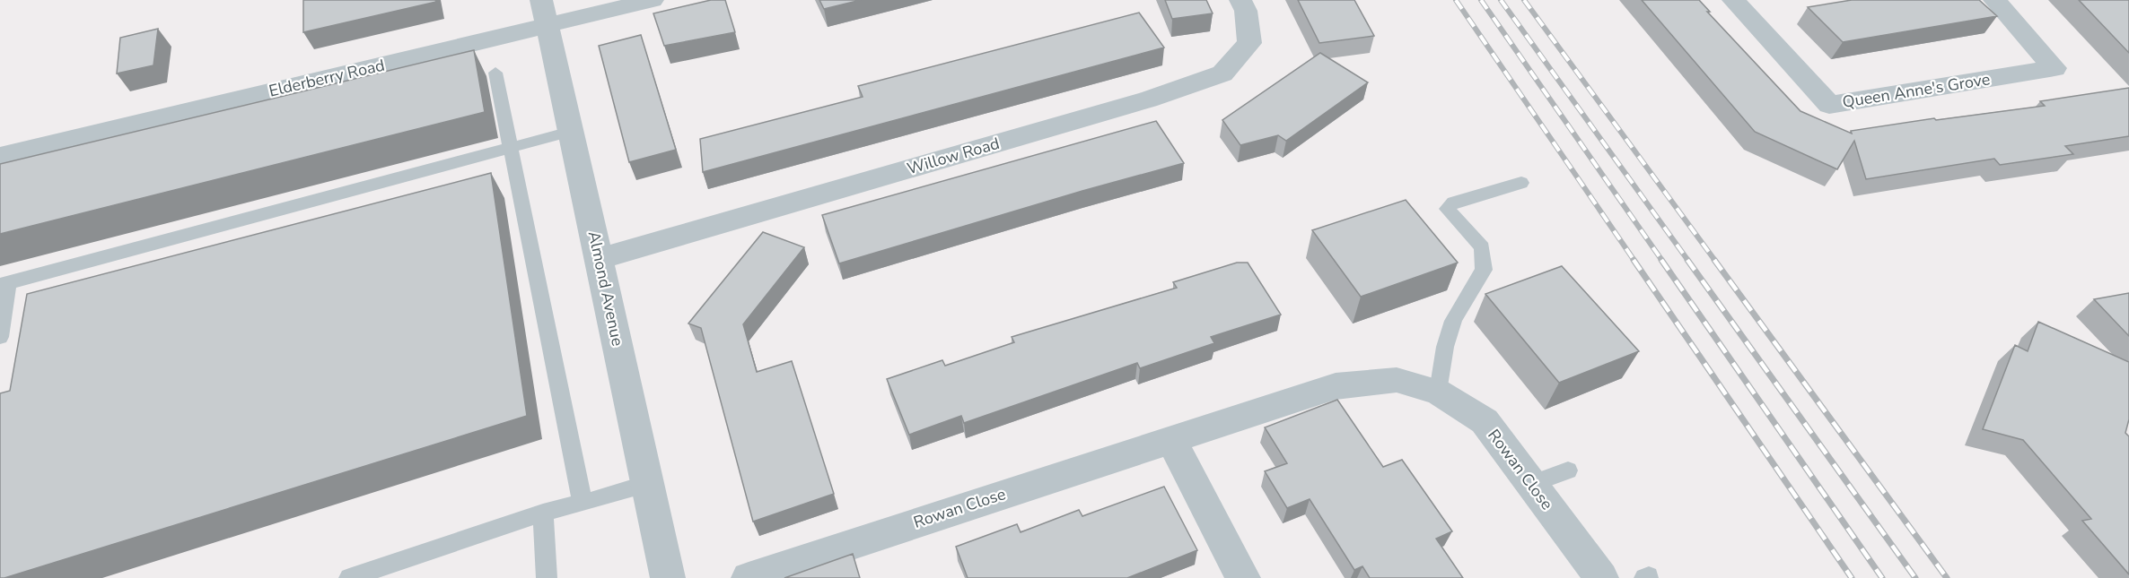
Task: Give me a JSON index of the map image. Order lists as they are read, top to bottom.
{
  "streets": {
    "street": [
      "Elderberry Road",
      "Queen Anne's Grove",
      "Willow Road",
      "Almond Avenue",
      "Rowan Close"
    ]
  },
  "crossings": [
    ["Elderberry Road", "Almond Avenue"],
    ["Willow Road", "Almond Avenue"]
  ]
}
